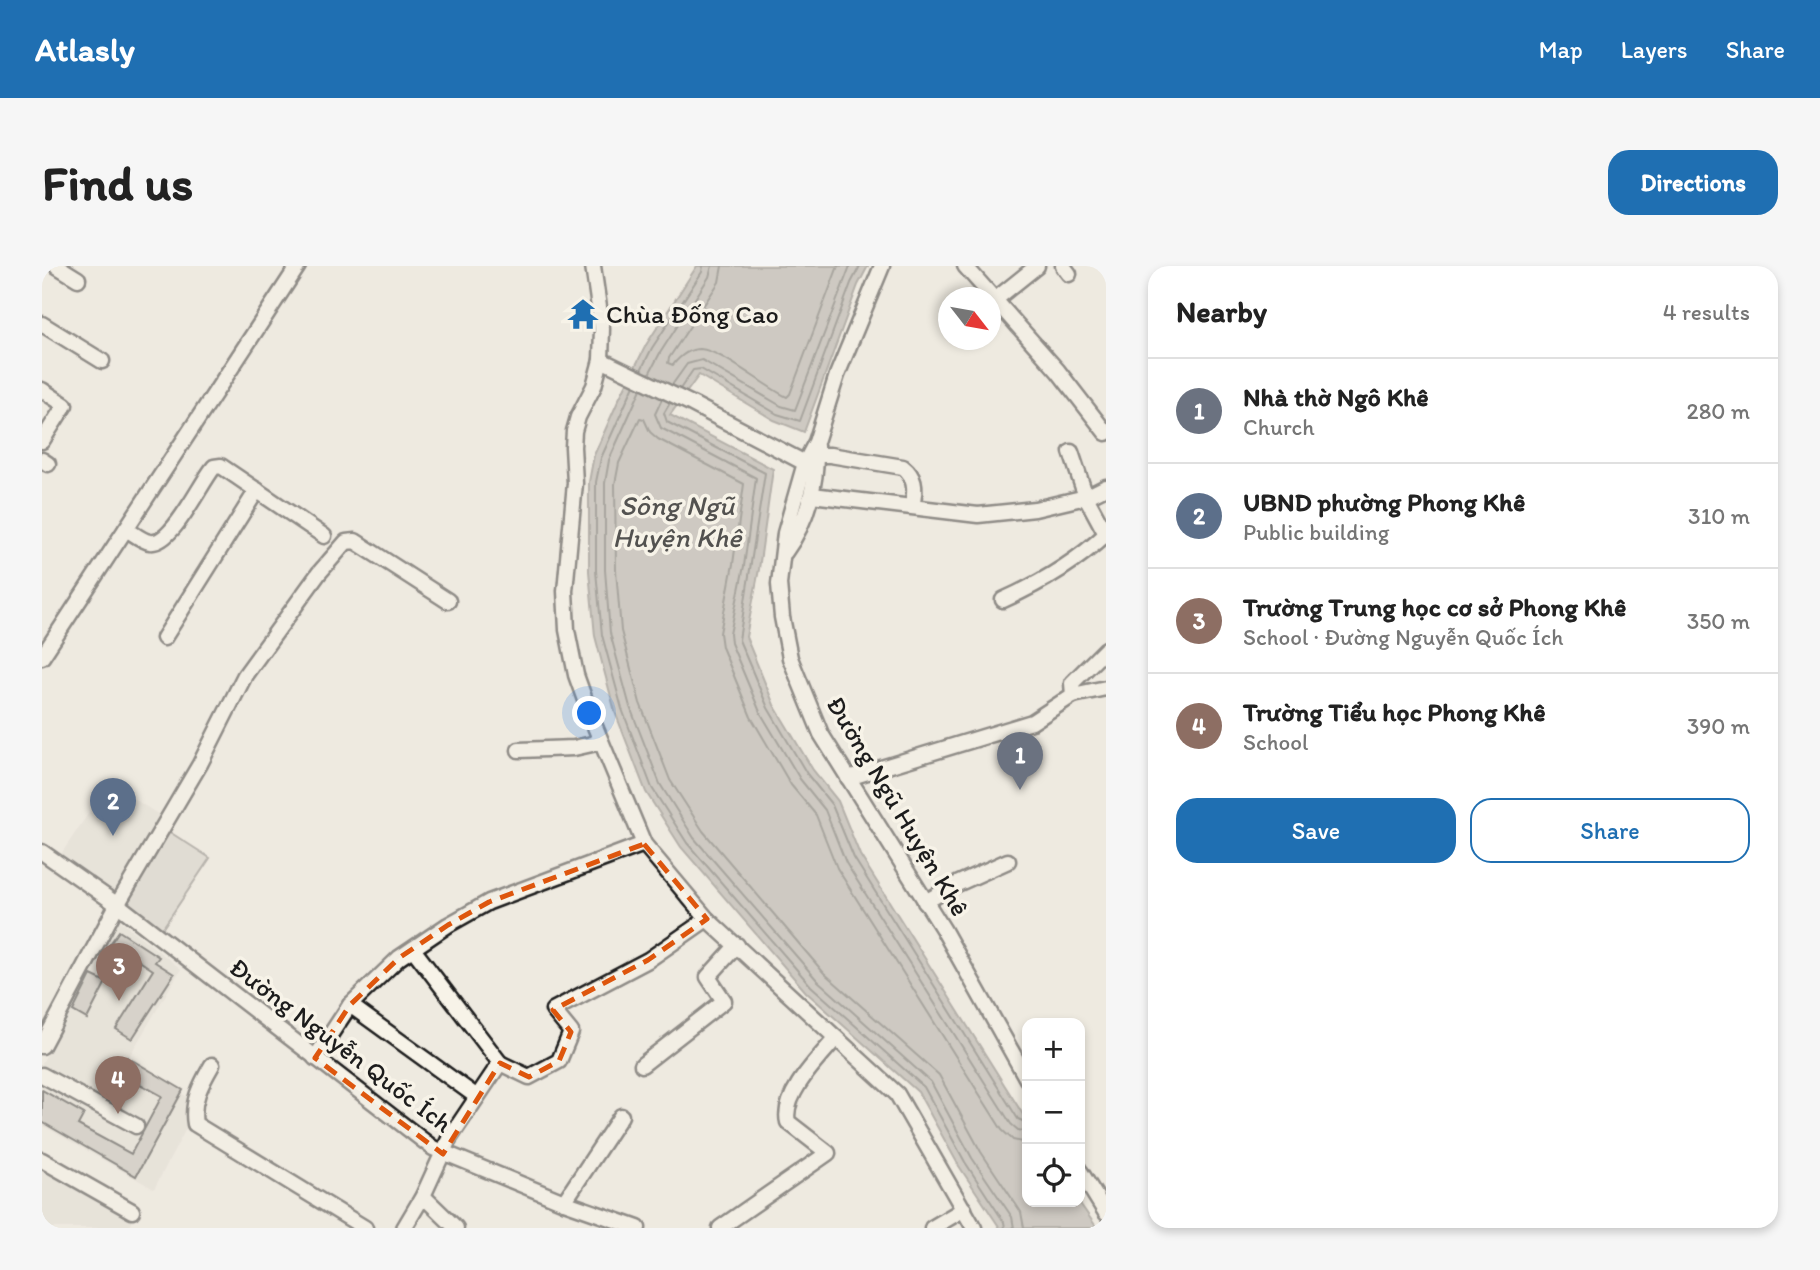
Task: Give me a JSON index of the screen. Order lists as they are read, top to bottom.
{
  "streets": {
    "street": ["Đường Ngũ Huyện Khê", "Đường Nguyễn Quốc Ích"]
  },
  "water": ["Sông Ngũ Huyện Khê"],
  "places": {
    "temple": ["Chùa Đống Cao"]
  },
  "north": "bottom right",
  "page": {
    "header": "Atlasly",
    "nav": ["Map", "Layers", "Share"],
    "buttons": [
      "Directions",
      ["Save", "Share"]
    ],
    "title": "Find us",
    "heading": ["Nearby", "4 results"],
    "list": [
      {
        "mark": "1",
        "name": "Nhà thờ Ngô Khê",
        "note": "Church",
        "value": "280 m"
      },
      {
        "mark": "2",
        "name": "UBND phường Phong Khê",
        "note": "Public building",
        "value": "310 m"
      },
      {
        "mark": "3",
        "name": "Trường Trung học cơ sở Phong Khê",
        "note": "School · Đường Nguyễn Quốc Ích",
        "value": "350 m"
      },
      {
        "mark": "4",
        "name": "Trường Tiểu học Phong Khê",
        "note": "School",
        "value": "390 m"
      }
    ],
    "pins": [
      "1",
      "2",
      "3",
      "4"
    ],
    "map_buttons": ["+", "−"]
  }
}
